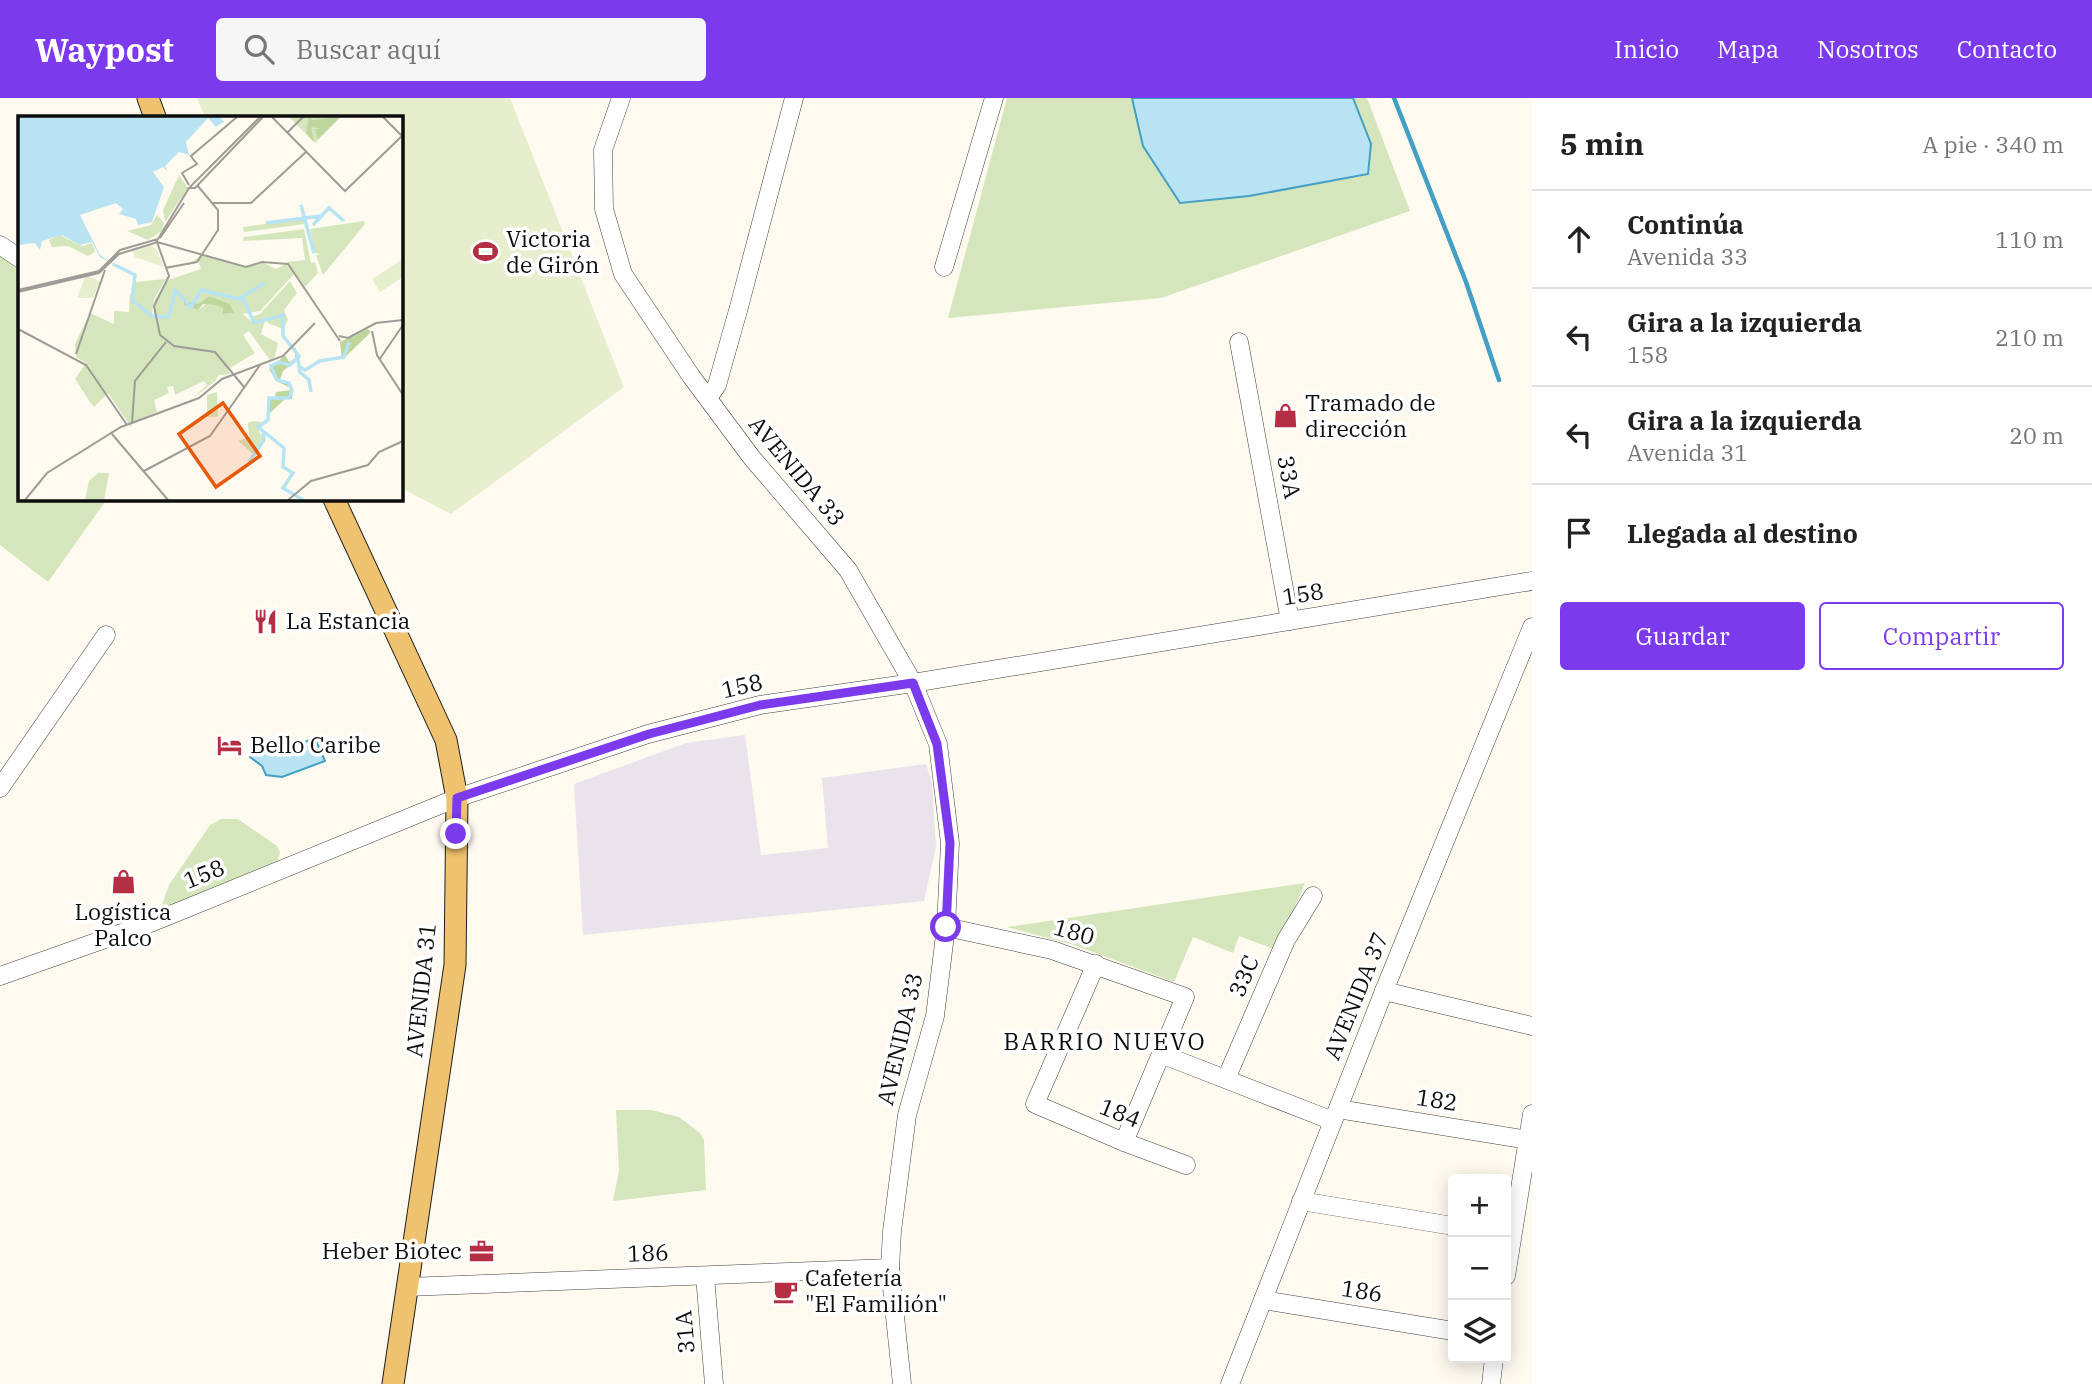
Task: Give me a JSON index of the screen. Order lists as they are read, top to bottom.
{
  "streets": {
    "main road": ["AVENIDA 31"],
    "street": [
      "AVENIDA 33",
      "33A",
      "158",
      "180",
      "33C",
      "AVENIDA 37",
      "182",
      "184",
      "186",
      "31A"
    ]
  },
  "crossings": [
    ["AVENIDA 33", "158"],
    ["AVENIDA 33", "180"],
    ["AVENIDA 33", "186"],
    ["33A", "158"],
    ["158", "AVENIDA 31"],
    ["180", "182"],
    ["180", "184"],
    ["33C", "182"],
    ["AVENIDA 31", "186"],
    ["AVENIDA 37", "182"],
    ["AVENIDA 37", "186"],
    ["186", "31A"]
  ],
  "districts": ["BARRIO NUEVO"],
  "places": {
    "sports": ["Victoria de Girón"],
    "shop": ["Tramado de dirección", "Logística Palco"],
    "restaurant": ["La Estancia"],
    "hotel": ["Bello Caribe"],
    "office": ["Heber Biotec"],
    "cafe": ["Cafetería \"El Familión\""]
  },
  "page": {
    "header": "Waypost",
    "search": "Buscar aquí",
    "nav": [
      "Inicio",
      "Mapa",
      "Nosotros",
      "Contacto"
    ],
    "heading": ["5 min", "A pie · 340 m"],
    "list": [
      ["Continúa", "Avenida 33", "110 m"],
      ["Gira a la izquierda", "158", "210 m"],
      ["Gira a la izquierda", "Avenida 31", "20 m"],
      "Llegada al destino"
    ],
    "buttons": ["Guardar", "Compartir"],
    "map_buttons": ["+", "−"]
  }
}
